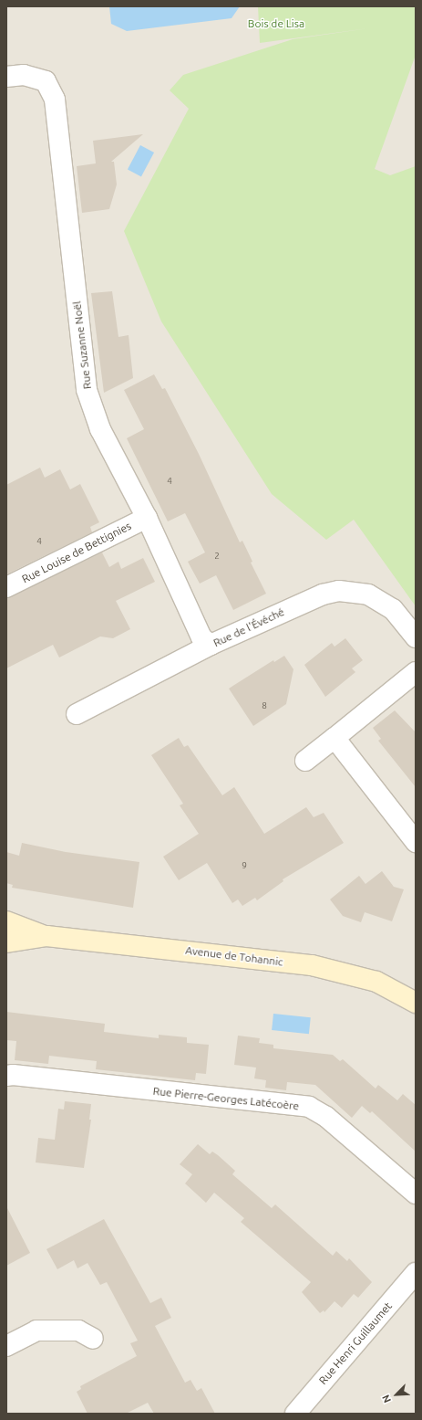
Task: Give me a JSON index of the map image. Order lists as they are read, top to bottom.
{
  "streets": {
    "street": [
      "Rue Suzanne Noël",
      "Rue Louise de Bettignies",
      "Rue de l'Évéché",
      "Avenue de Tohannic",
      "Rue Pierre-Georges Latécoère",
      "Rue Henri Guillaumet"
    ]
  },
  "crossings": [
    ["Rue Suzanne Noël", "Rue Louise de Bettignies"],
    ["Rue Suzanne Noël", "Rue de l'Évéché"]
  ],
  "parks": ["Bois de Lisa"],
  "house_numbers": [
    "4",
    "4",
    "2",
    "8",
    "9"
  ],
  "north": "bottom left"
}
